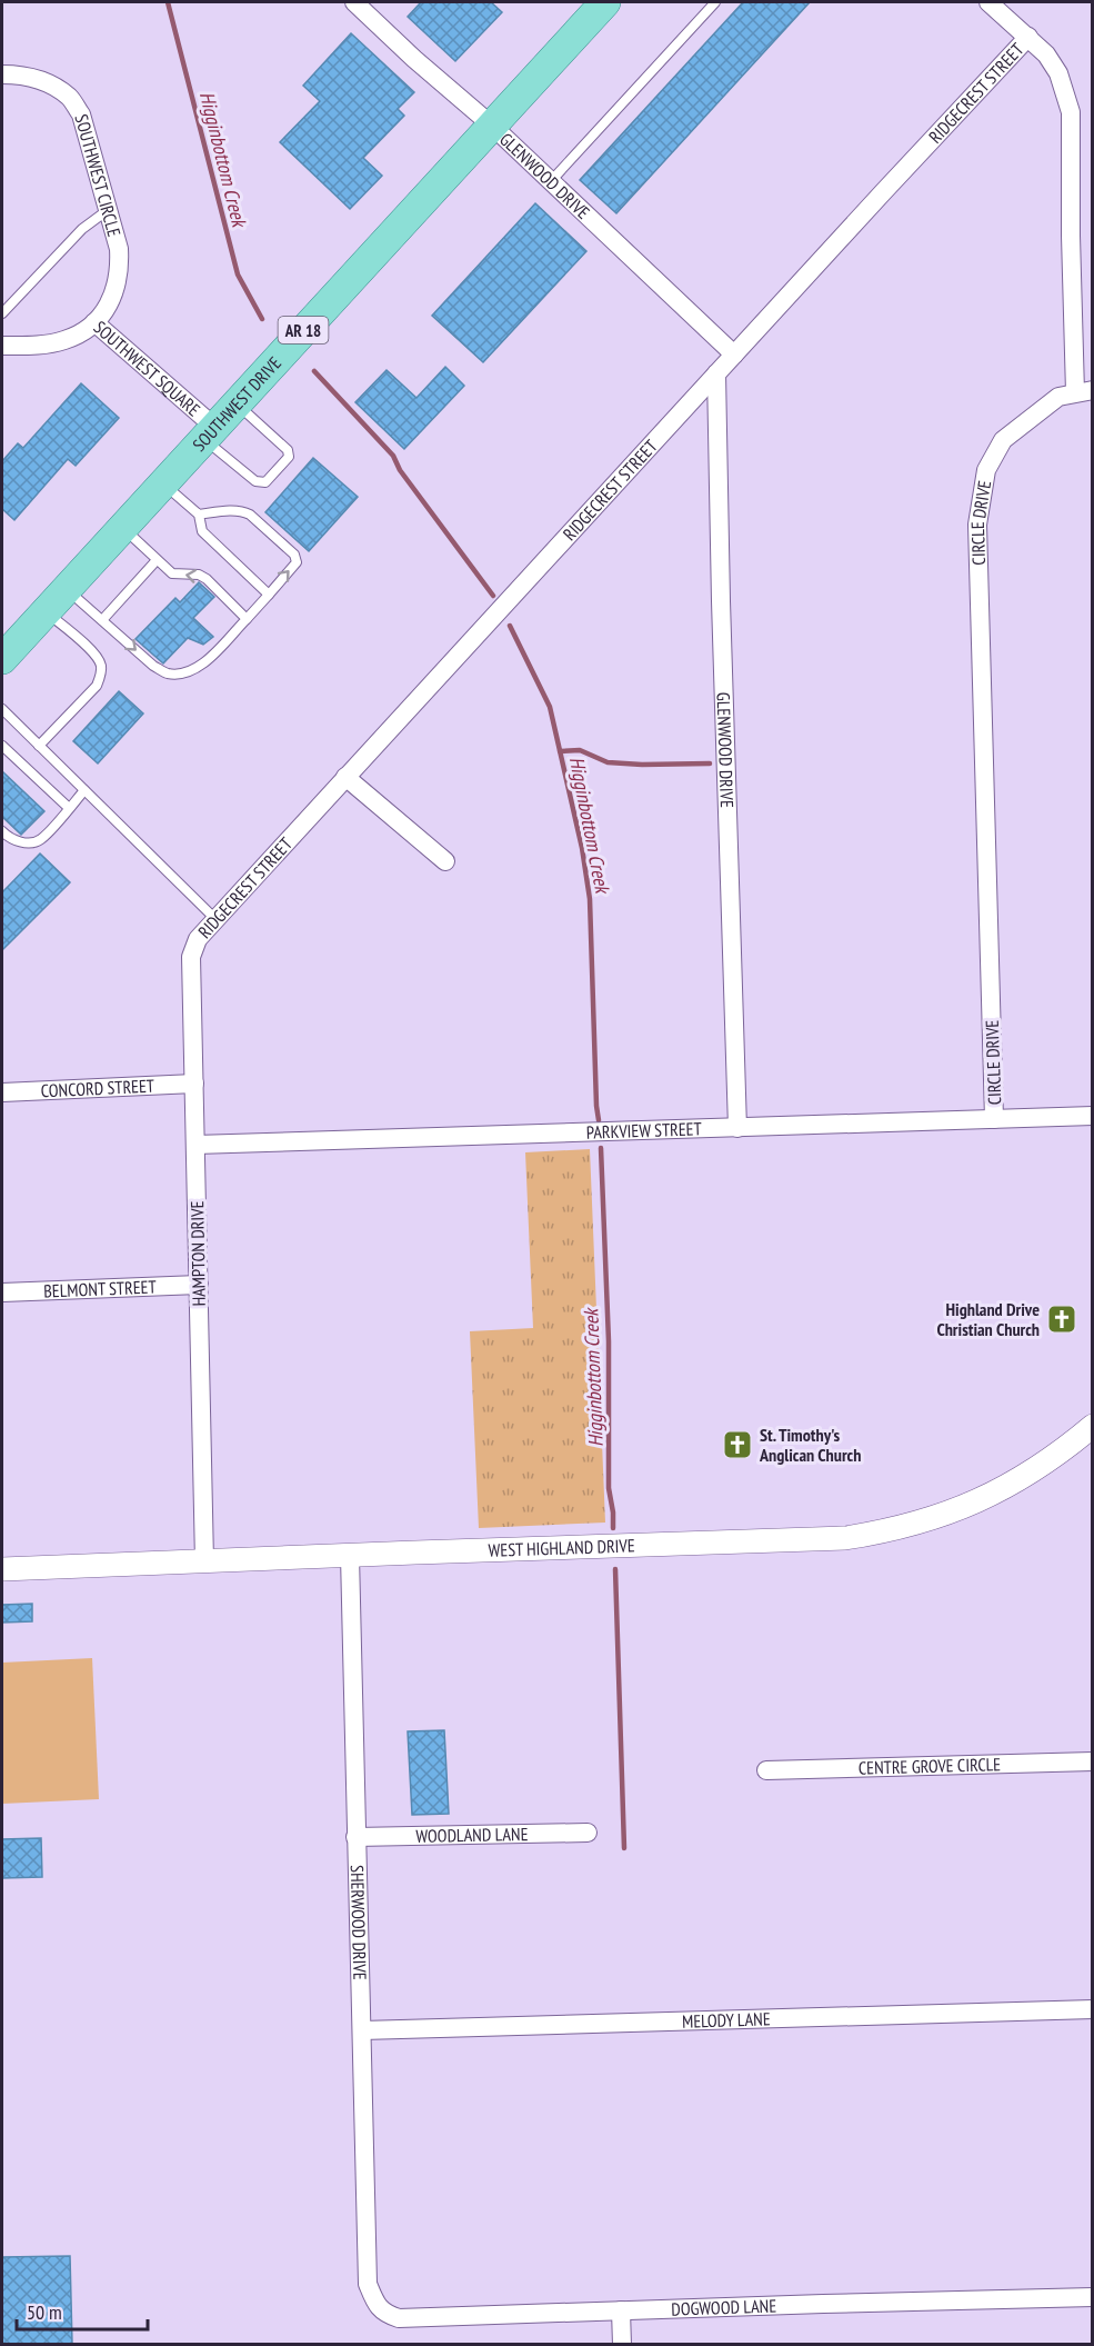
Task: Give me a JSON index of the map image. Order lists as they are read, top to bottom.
{
  "streets": {
    "main road": ["AR 18", "SOUTHWEST DRIVE"],
    "street": [
      "RIDGECREST STREET",
      "SOUTHWEST CIRCLE",
      "GLENWOOD DRIVE",
      "SOUTHWEST SQUARE",
      "CIRCLE DRIVE",
      "CONCORD STREET",
      "PARKVIEW STREET",
      "HAMPTON DRIVE",
      "BELMONT STREET",
      "WEST HIGHLAND DRIVE",
      "CENTRE GROVE CIRCLE",
      "WOODLAND LANE",
      "SHERWOOD DRIVE",
      "MELODY LANE",
      "DOGWOOD LANE"
    ]
  },
  "crossings": [
    ["RIDGECREST STREET", "GLENWOOD DRIVE"],
    ["RIDGECREST STREET", "CIRCLE DRIVE"],
    ["RIDGECREST STREET", "HAMPTON DRIVE"],
    ["SOUTHWEST CIRCLE", "SOUTHWEST SQUARE"],
    ["GLENWOOD DRIVE", "SOUTHWEST DRIVE"],
    ["GLENWOOD DRIVE", "PARKVIEW STREET"],
    ["SOUTHWEST SQUARE", "SOUTHWEST DRIVE"],
    ["CIRCLE DRIVE", "PARKVIEW STREET"],
    ["CONCORD STREET", "HAMPTON DRIVE"],
    ["PARKVIEW STREET", "HAMPTON DRIVE"],
    ["HAMPTON DRIVE", "BELMONT STREET"],
    ["HAMPTON DRIVE", "WEST HIGHLAND DRIVE"],
    ["WEST HIGHLAND DRIVE", "SHERWOOD DRIVE"],
    ["WOODLAND LANE", "SHERWOOD DRIVE"],
    ["SHERWOOD DRIVE", "MELODY LANE"],
    ["SHERWOOD DRIVE", "DOGWOOD LANE"]
  ],
  "water": ["Higginbottom Creek"],
  "places": {
    "church": ["Highland Drive Christian Church", "St. Timothy's Anglican Church"]
  },
  "scale_bar": "50 m"
}
